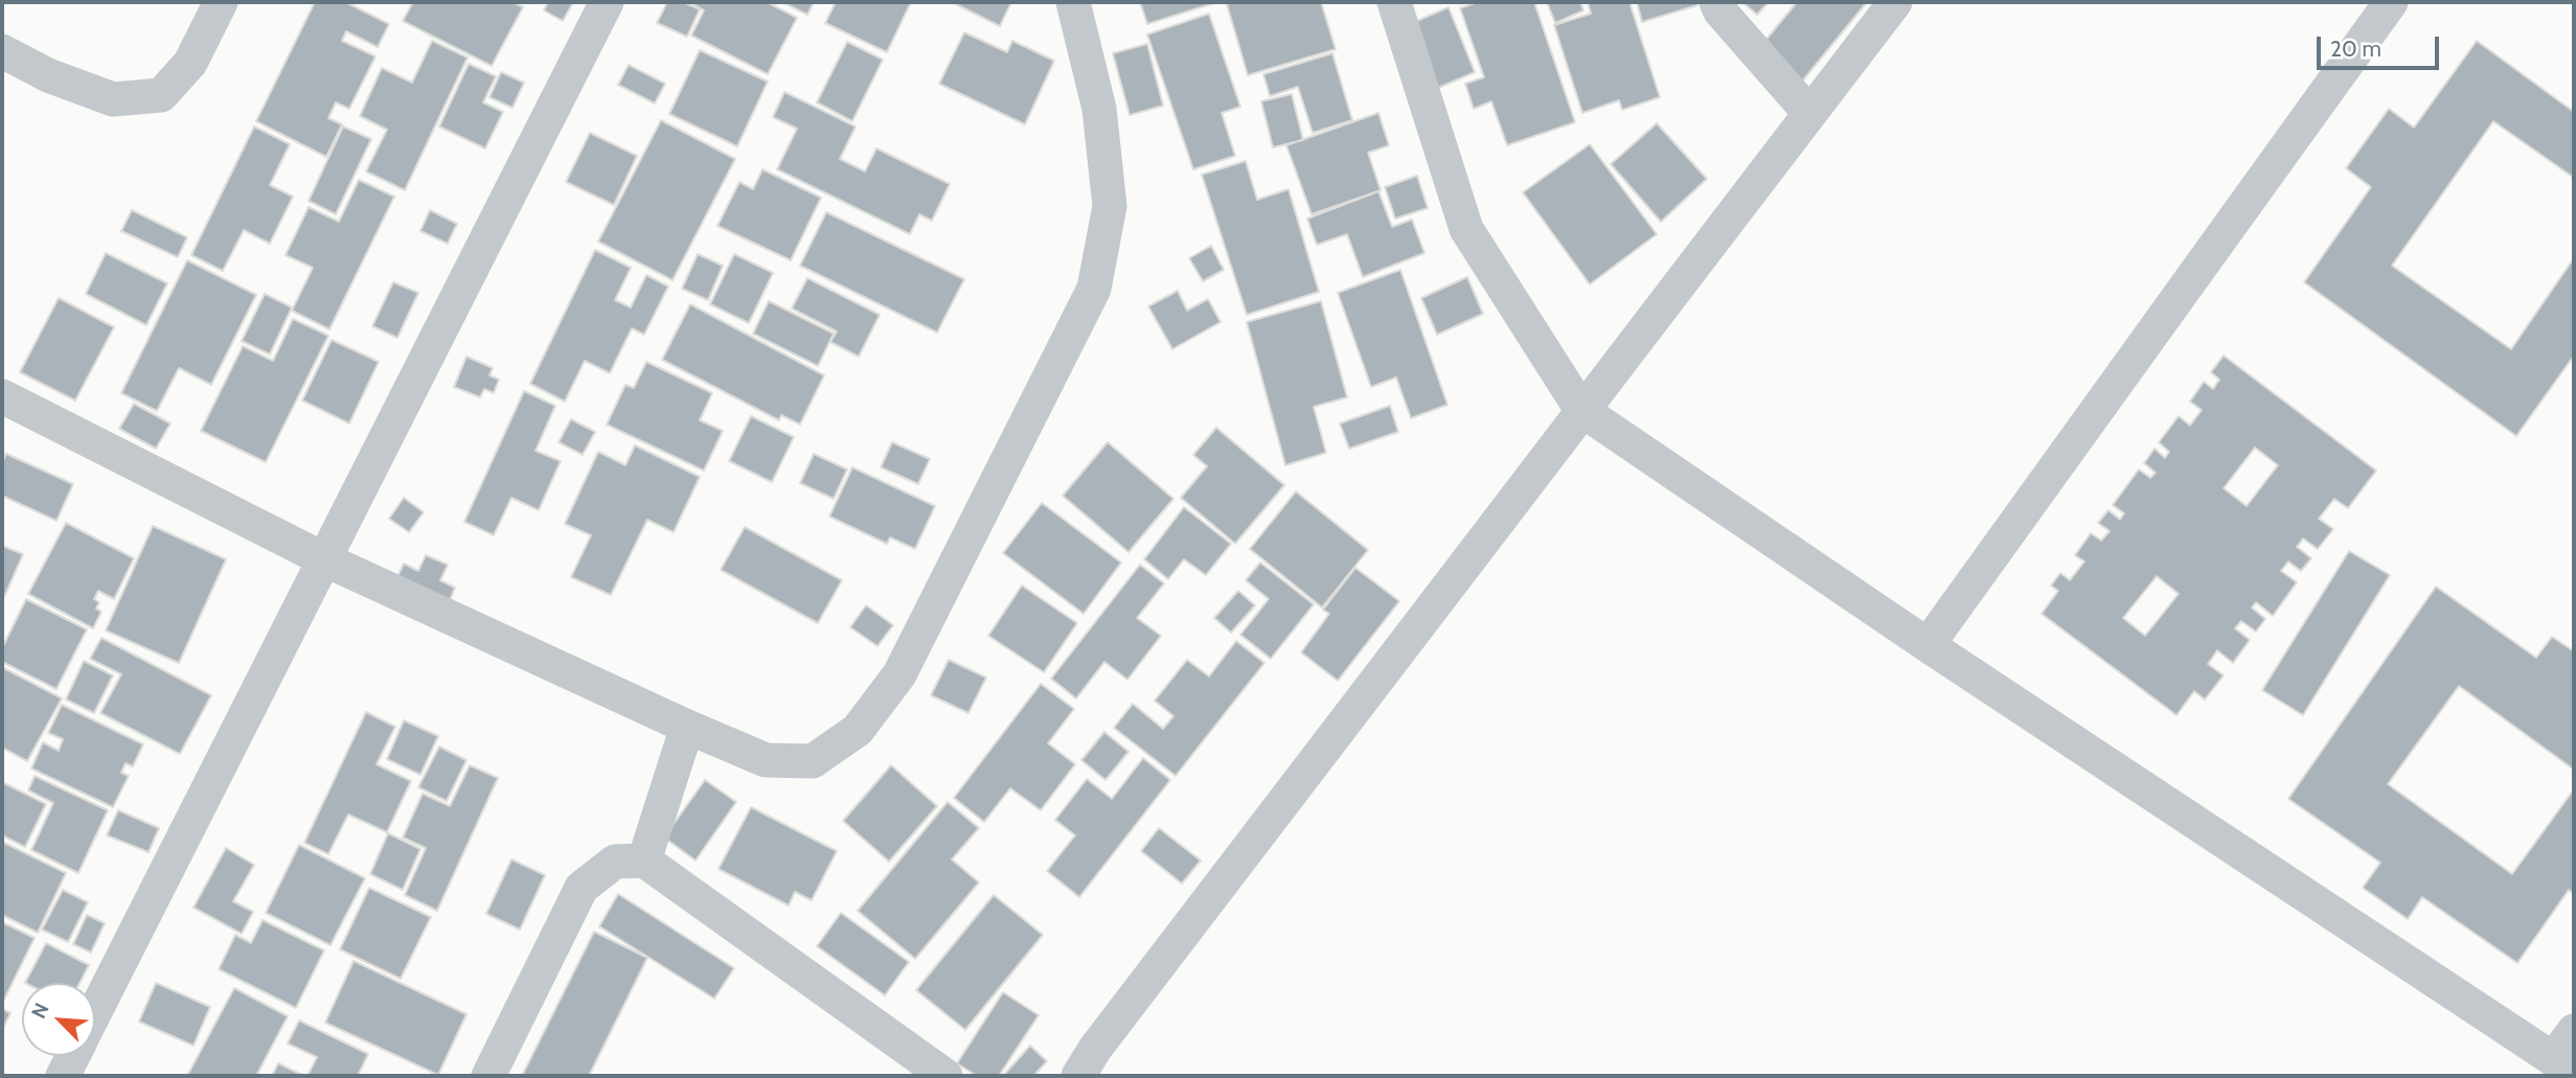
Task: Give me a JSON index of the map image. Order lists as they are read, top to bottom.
{
  "scale_bar": "20 m",
  "north": "top left"
}
